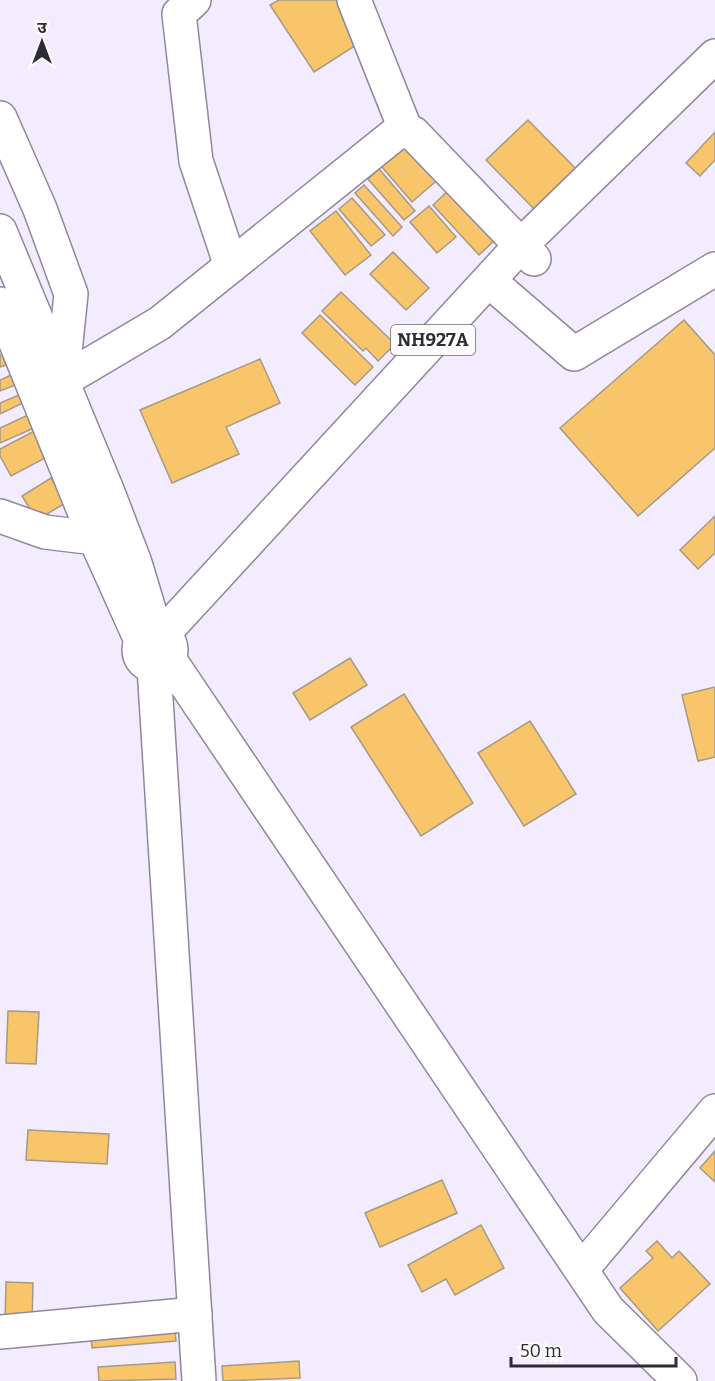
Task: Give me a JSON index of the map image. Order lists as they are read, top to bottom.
{
  "streets": {
    "main road": ["NH927A"]
  },
  "scale_bar": "50 m",
  "north": "top"
}
